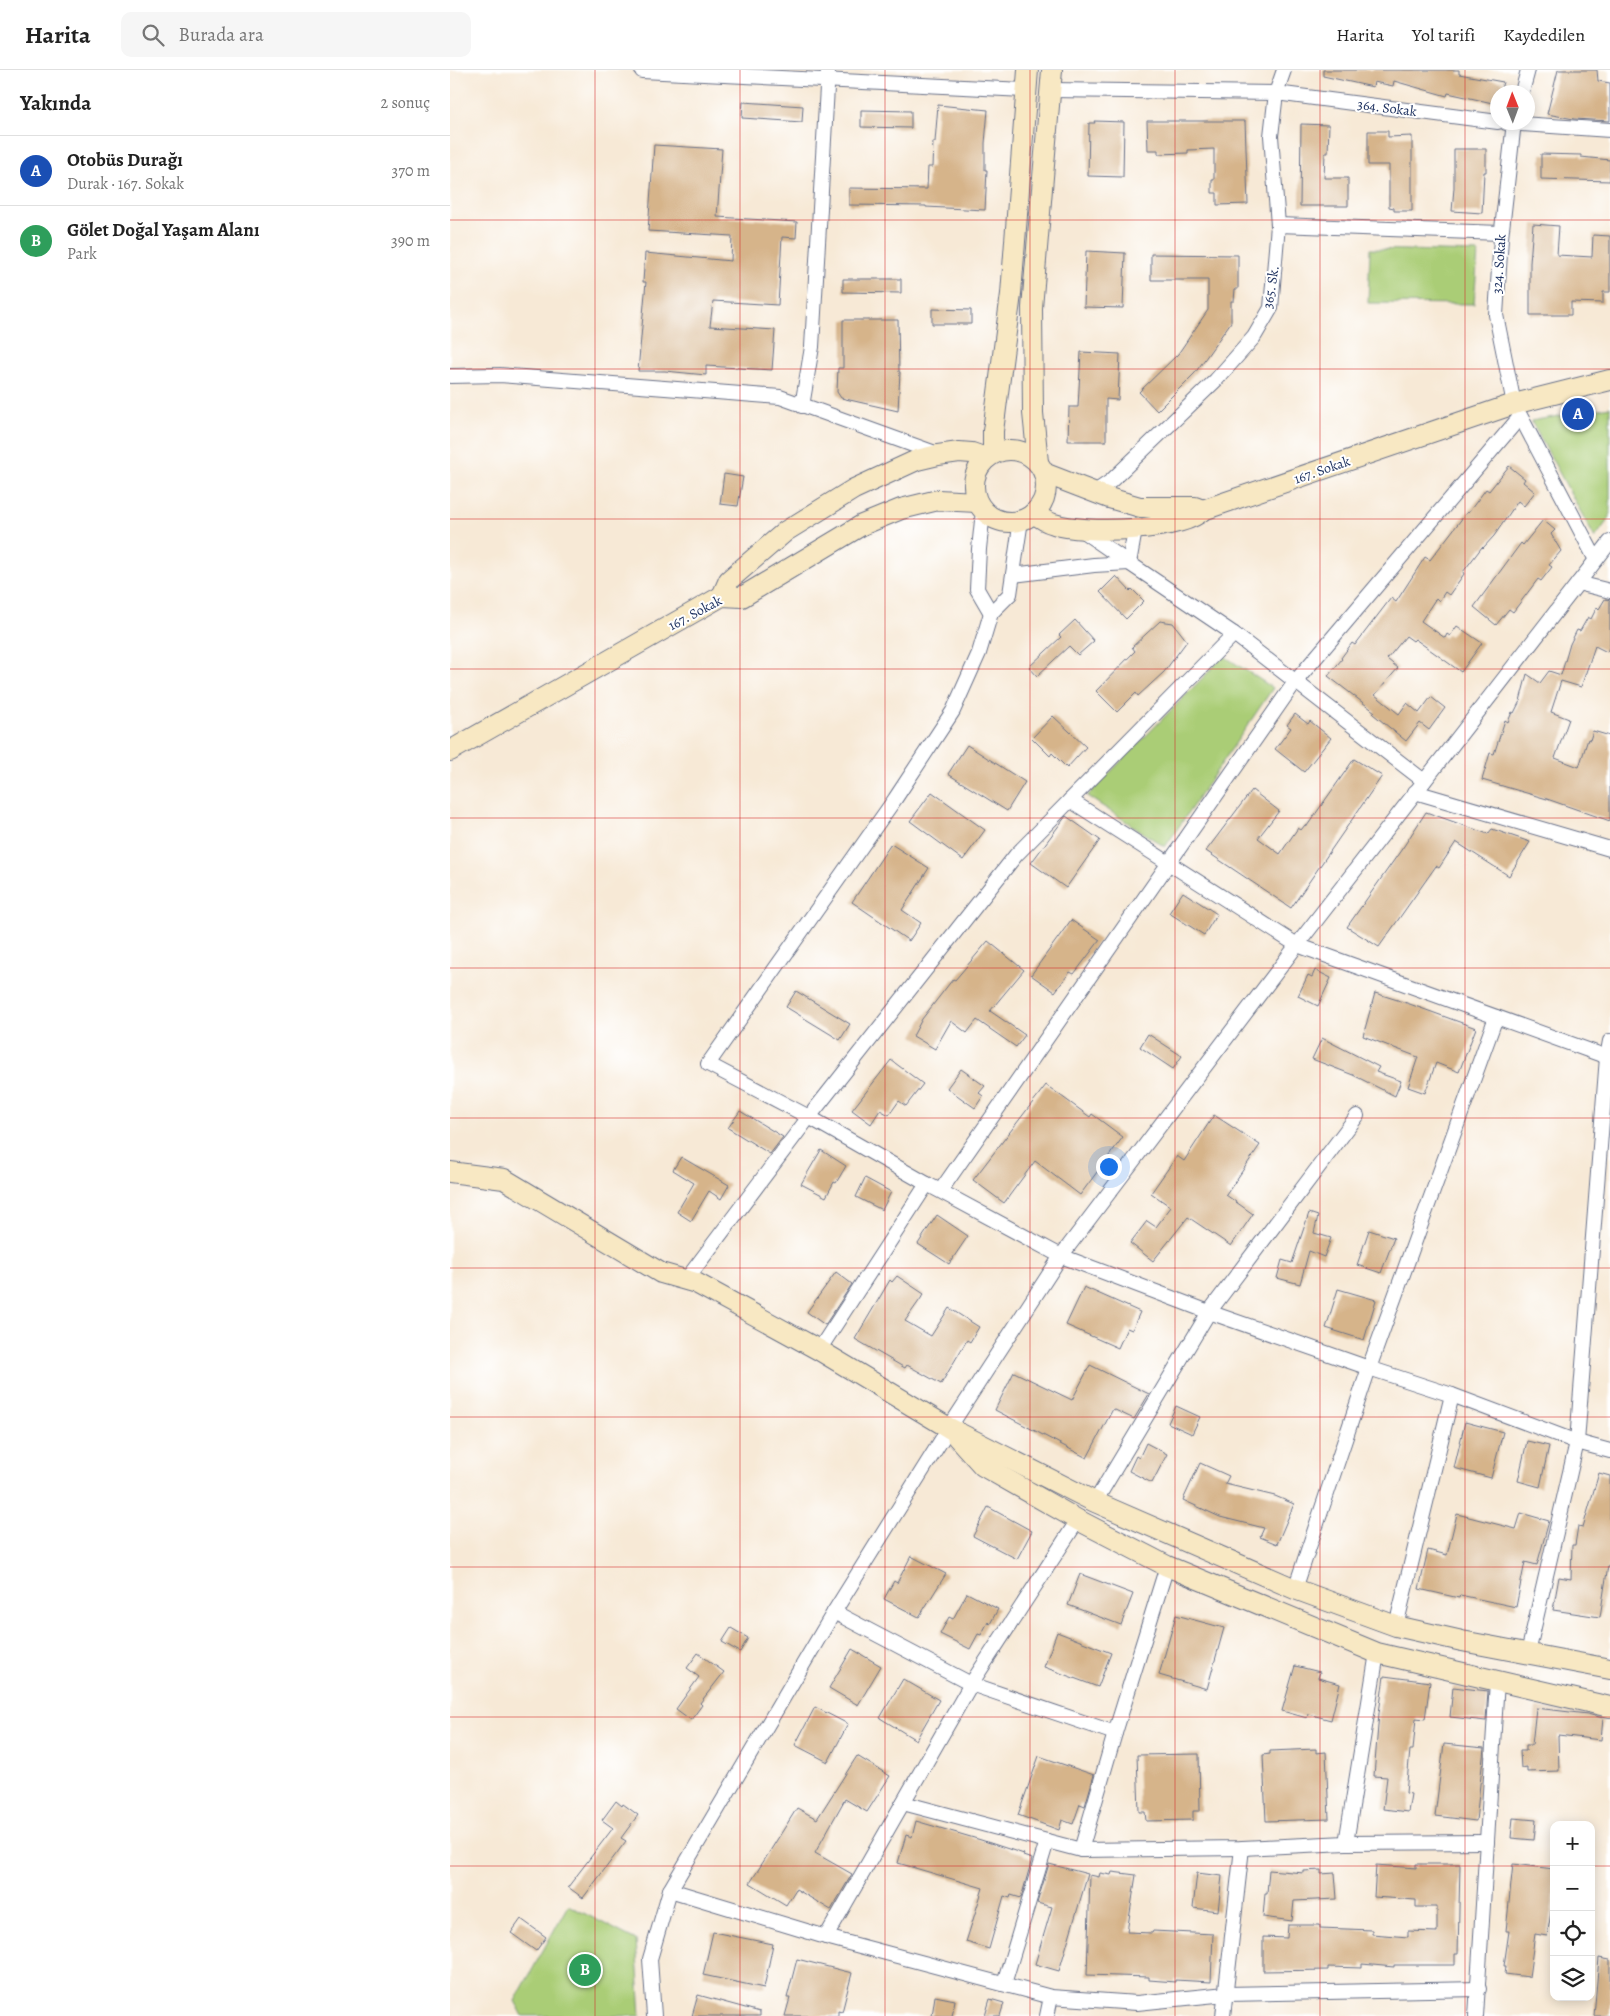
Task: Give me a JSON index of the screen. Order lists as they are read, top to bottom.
{
  "streets": {
    "street": [
      "364. Sokak",
      "324. Sokak",
      "365. Sk.",
      "167. Sokak"
    ]
  },
  "crossings": [
    ["364. Sokak", "365. Sk."],
    ["324. Sokak", "167. Sokak"]
  ],
  "north": "top",
  "page": {
    "header": "Harita",
    "search": "Burada ara",
    "nav": ["Harita", "Yol tarifi", "Kaydedilen"],
    "heading": ["Yakında", "2 sonuç"],
    "list": [
      {
        "mark": "A",
        "name": "Otobüs Durağı",
        "note": "Durak · 167. Sokak",
        "value": "370 m"
      },
      {
        "mark": "B",
        "name": "Gölet Doğal Yaşam Alanı",
        "note": "Park",
        "value": "390 m"
      }
    ],
    "pins": ["A", "B"],
    "map_buttons": ["+", "−"]
  }
}
